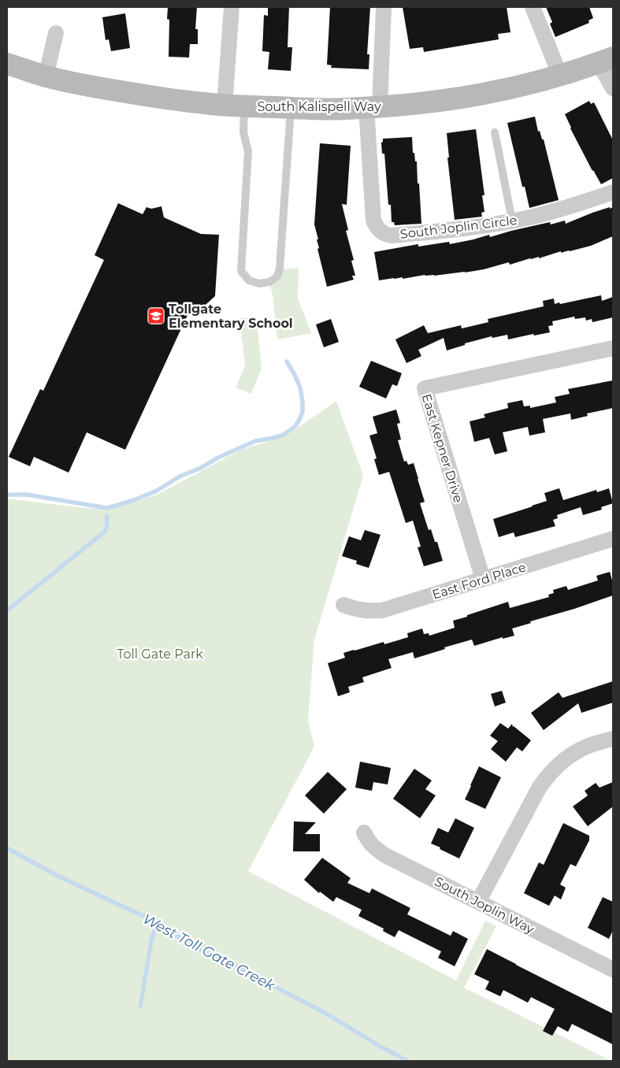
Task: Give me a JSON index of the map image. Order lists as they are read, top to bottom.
{
  "streets": {
    "street": [
      "South Kalispell Way",
      "South Joplin Circle",
      "East Kepner Drive",
      "East Ford Place",
      "South Joplin Way"
    ]
  },
  "crossings": [
    ["South Kalispell Way", "South Joplin Circle"],
    ["East Kepner Drive", "East Ford Place"]
  ],
  "water": ["West Toll Gate Creek"],
  "parks": ["Toll Gate Park"],
  "places": {
    "school or university": ["Tollgate Elementary School"]
  }
}
